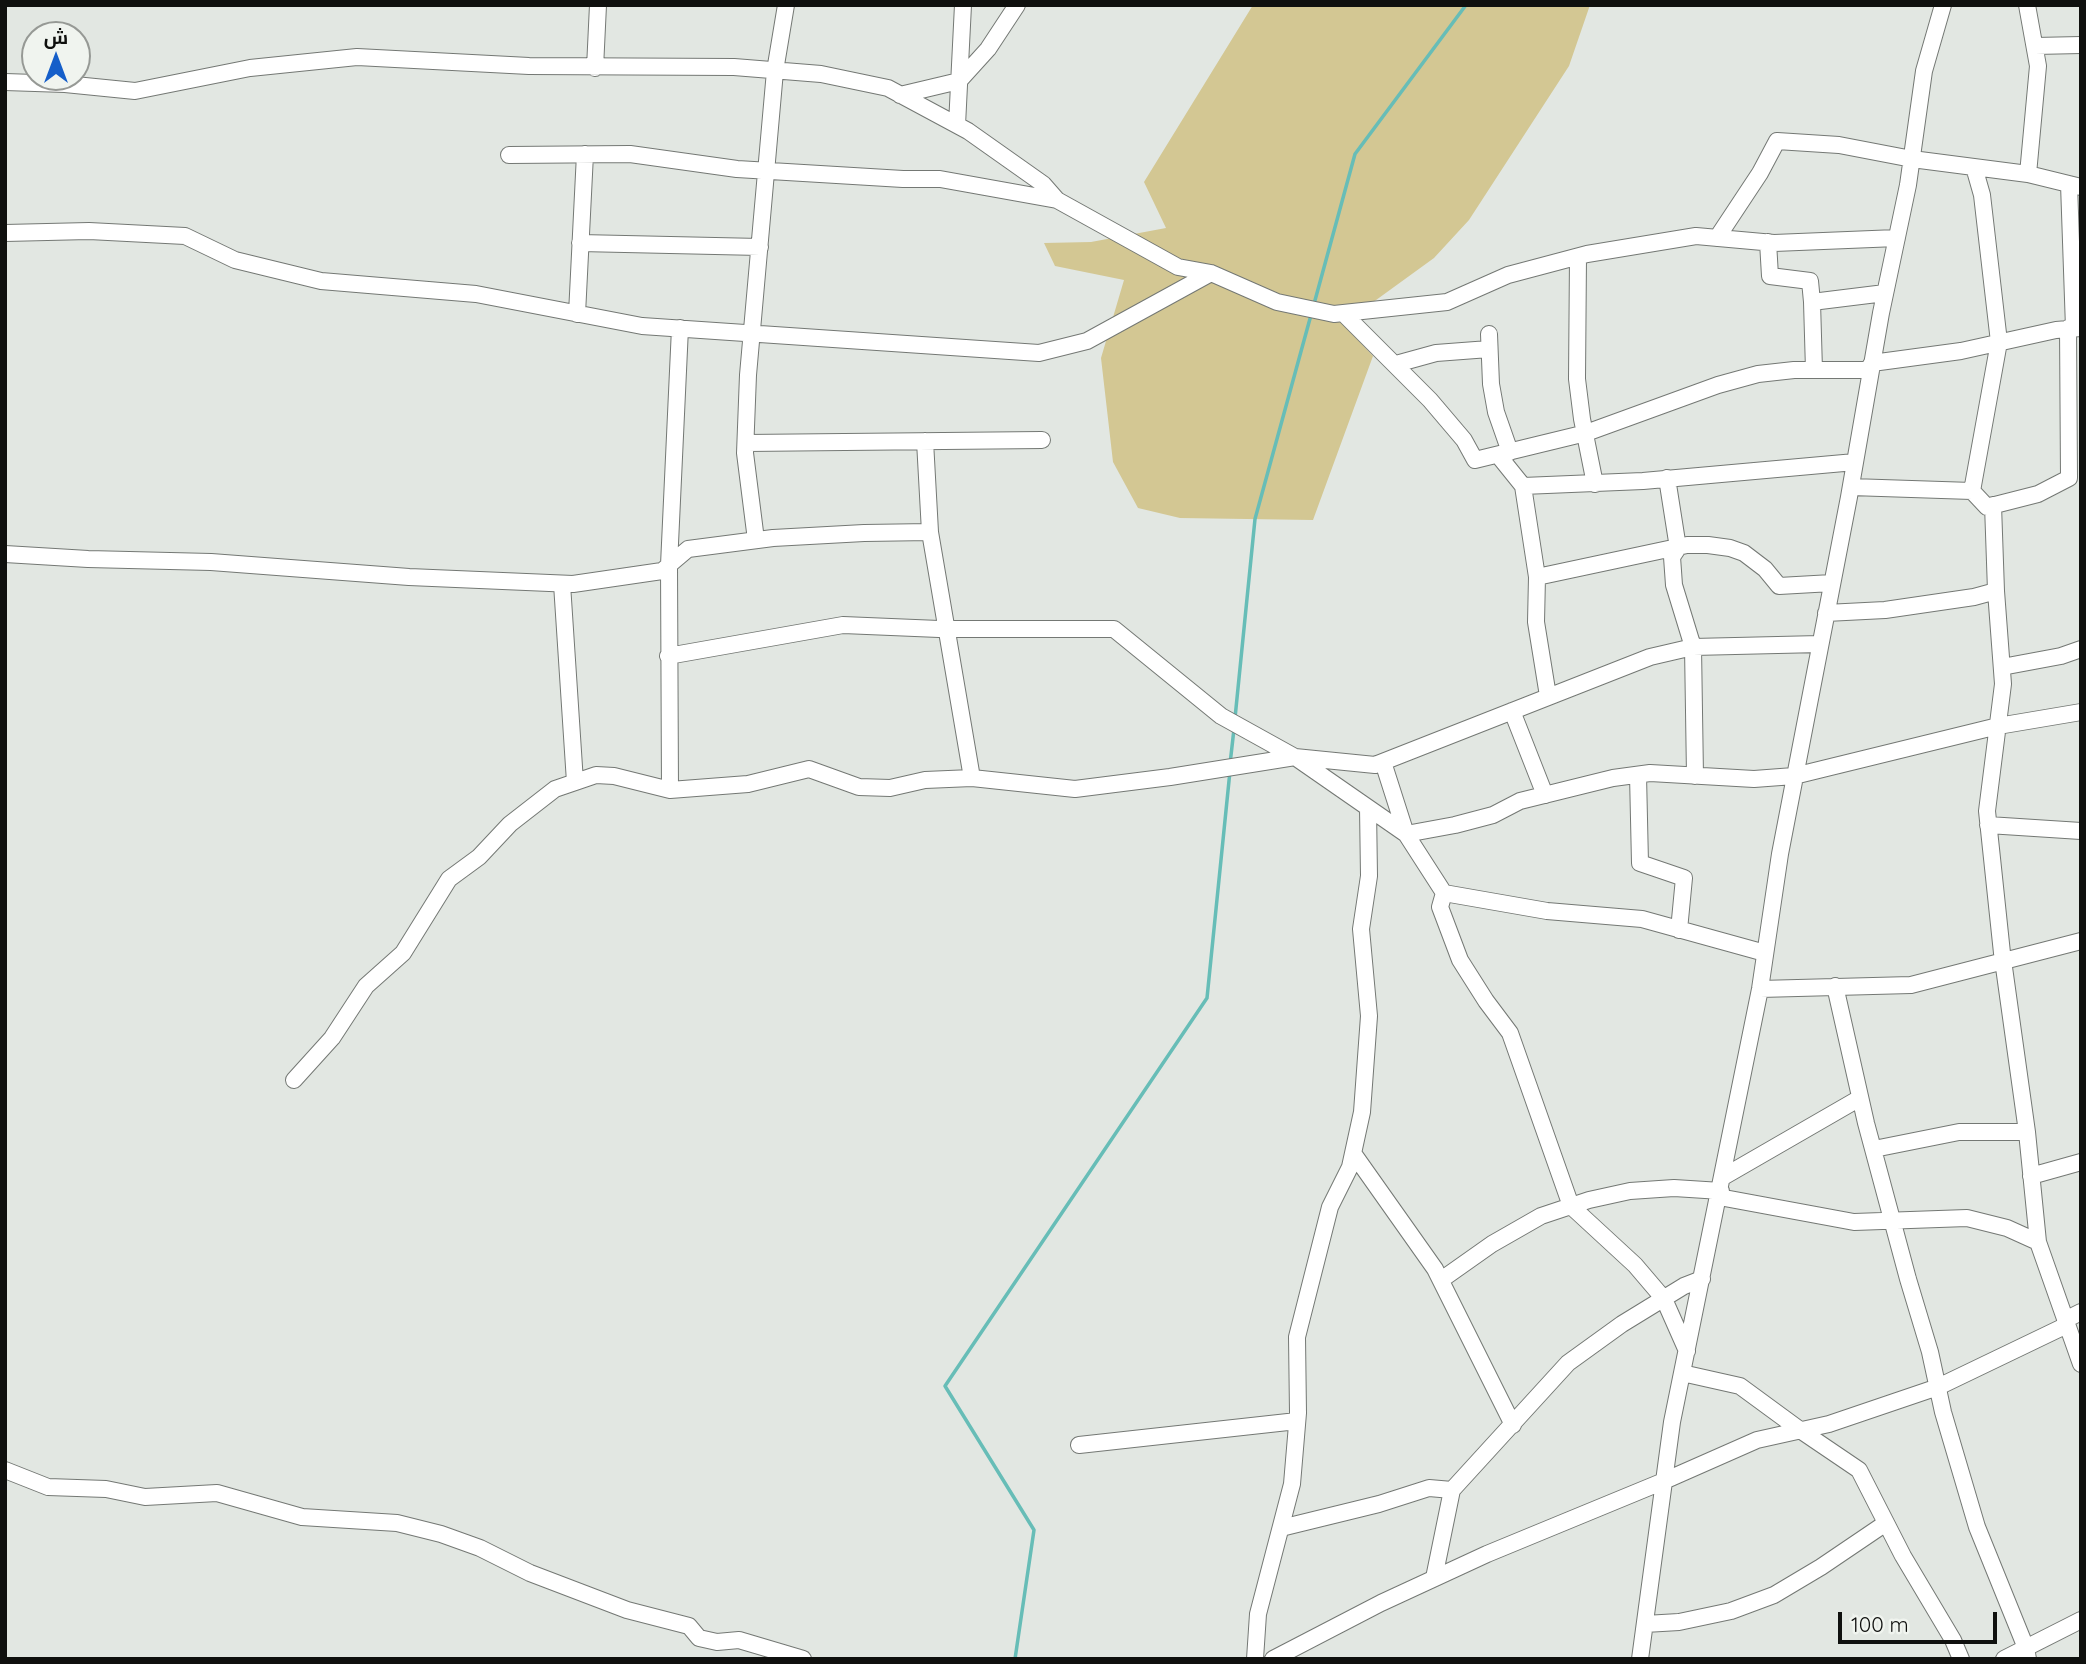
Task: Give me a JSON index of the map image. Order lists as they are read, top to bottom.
{
  "scale_bar": "100 m",
  "north": "top"
}
